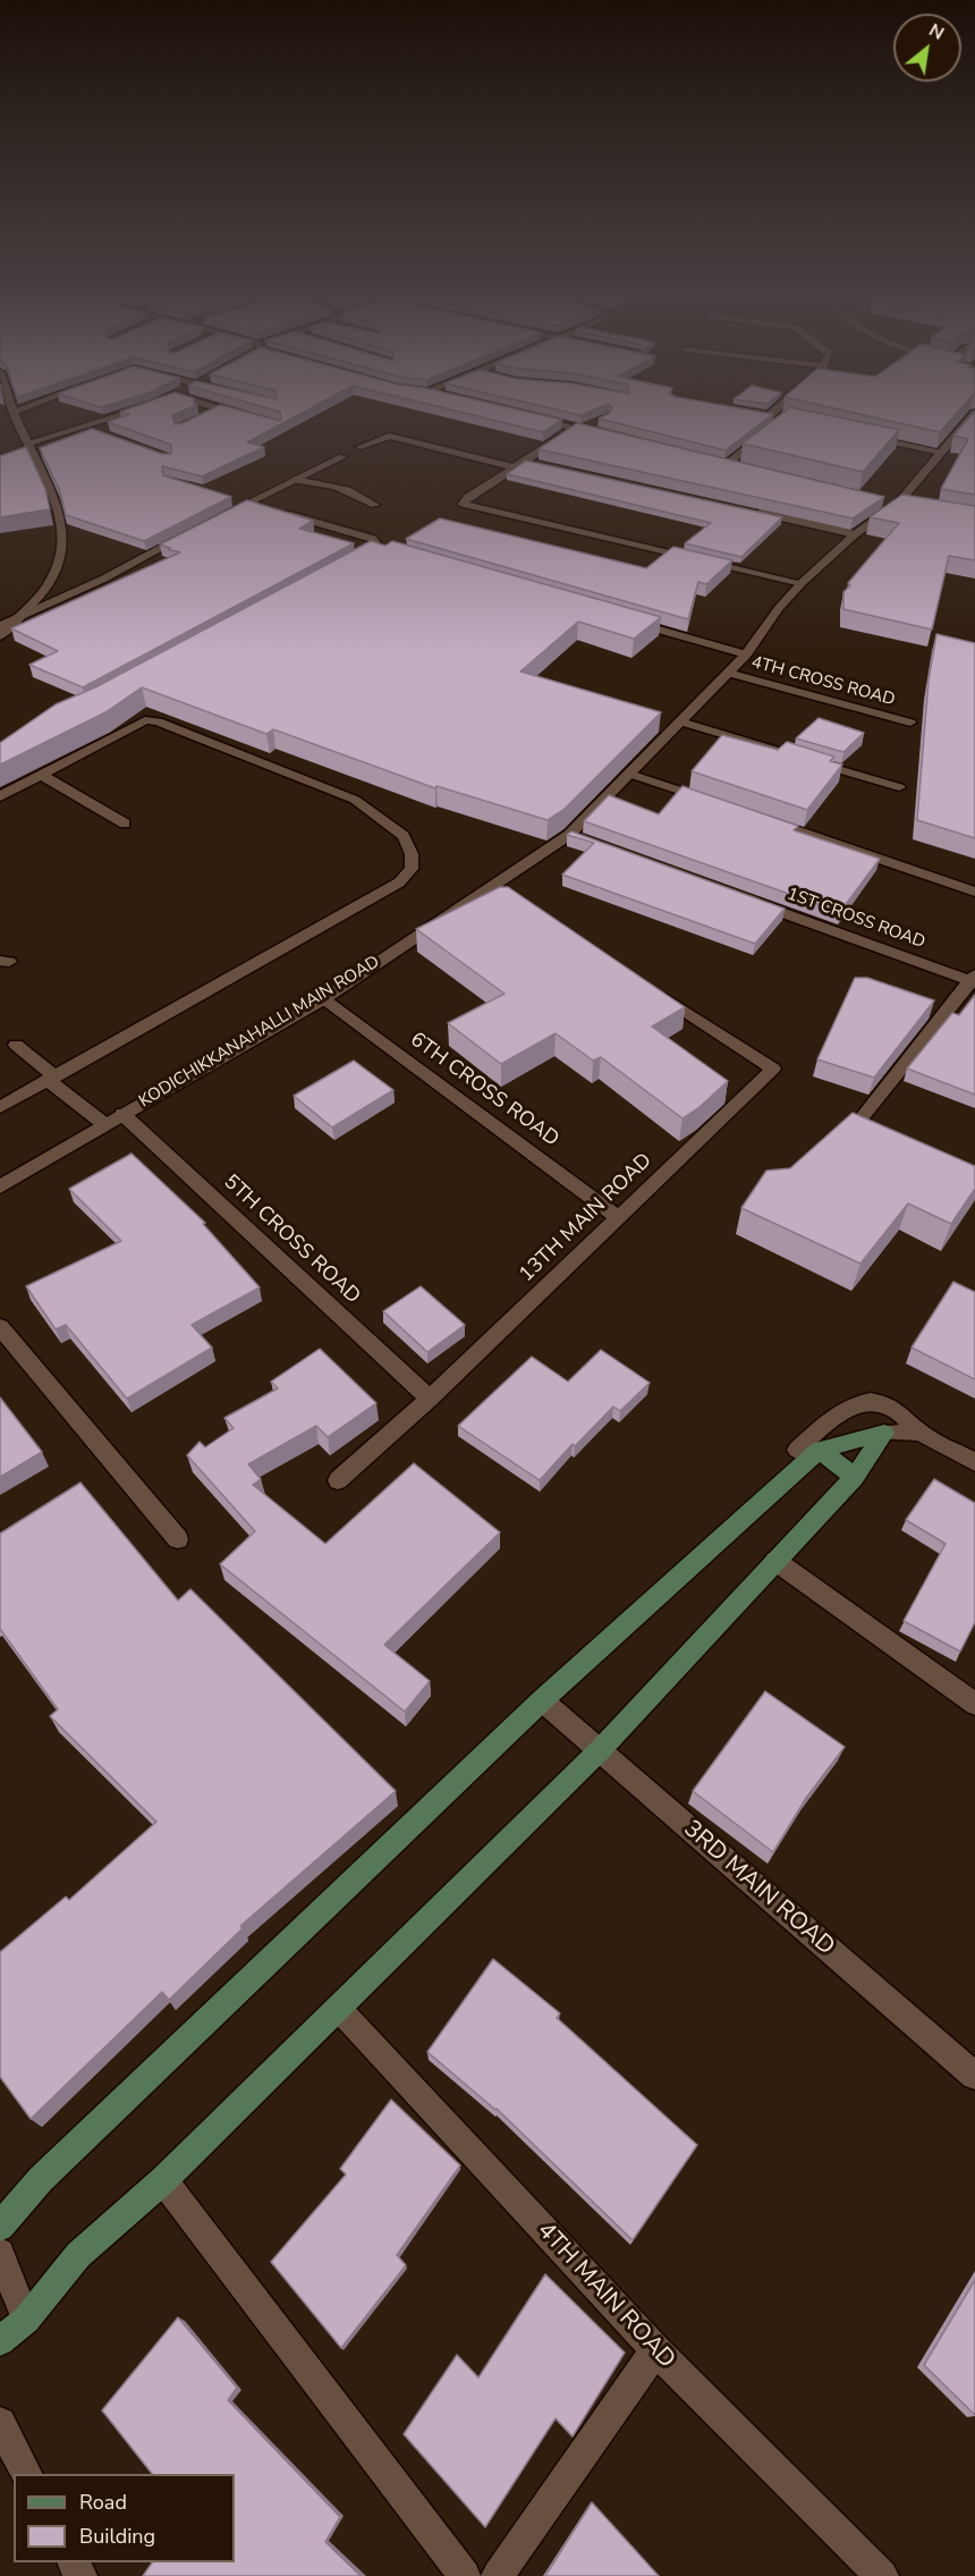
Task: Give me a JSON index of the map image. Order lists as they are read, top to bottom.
{
  "streets": {
    "street": [
      "4TH CROSS ROAD",
      "1ST CROSS ROAD",
      "KODICHIKKANAHALLI MAIN ROAD",
      "6TH CROSS ROAD",
      "13TH MAIN ROAD",
      "5TH CROSS ROAD",
      "3RD MAIN ROAD",
      "4TH MAIN ROAD"
    ]
  },
  "crossings": [
    ["4TH CROSS ROAD", "KODICHIKKANAHALLI MAIN ROAD"],
    ["KODICHIKKANAHALLI MAIN ROAD", "6TH CROSS ROAD"],
    ["KODICHIKKANAHALLI MAIN ROAD", "5TH CROSS ROAD"],
    ["6TH CROSS ROAD", "13TH MAIN ROAD"],
    ["13TH MAIN ROAD", "5TH CROSS ROAD"]
  ],
  "legend": ["Road", "Building"],
  "north": "top right"
}
